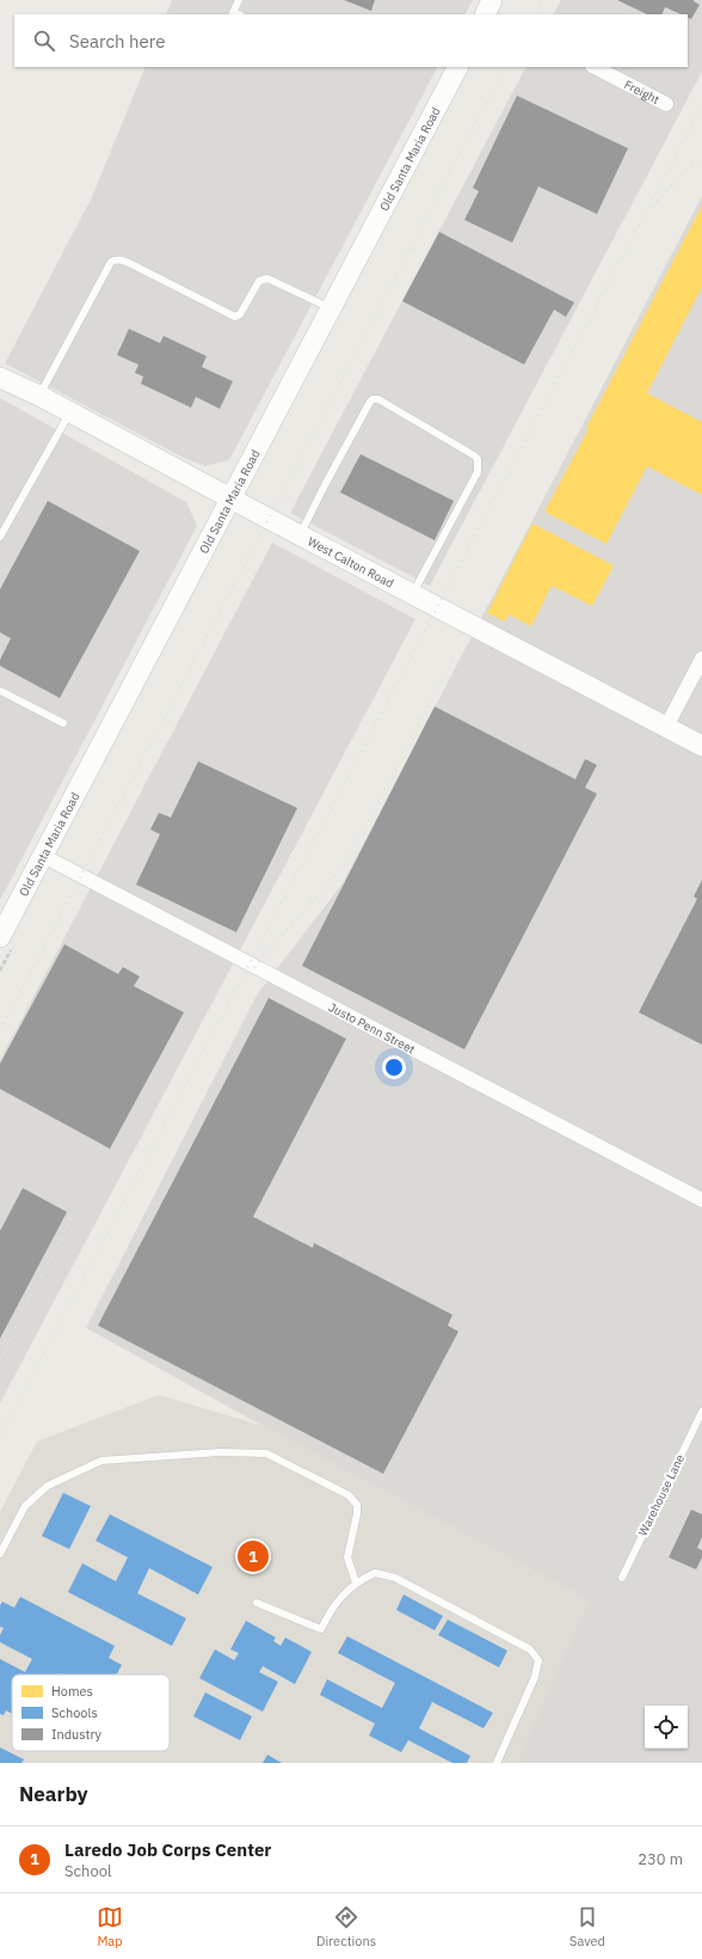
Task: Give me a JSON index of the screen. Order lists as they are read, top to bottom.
{
  "streets": {
    "main road": ["Old Santa Maria Road", "West Calton Road"],
    "street": ["Freight", "Justo Penn Street"],
    "lane": ["Warehouse Lane"]
  },
  "crossings": [
    ["Old Santa Maria Road", "West Calton Road"],
    ["Old Santa Maria Road", "Justo Penn Street"]
  ],
  "legend": ["Homes", "Schools", "Industry"],
  "page": {
    "search": "Search here",
    "pins": "1",
    "heading": "Nearby",
    "list": [
      {
        "mark": "1",
        "name": "Laredo Job Corps Center",
        "note": "School",
        "value": "230 m"
      }
    ],
    "nav": ["Map", "Directions", "Saved"]
  }
}
